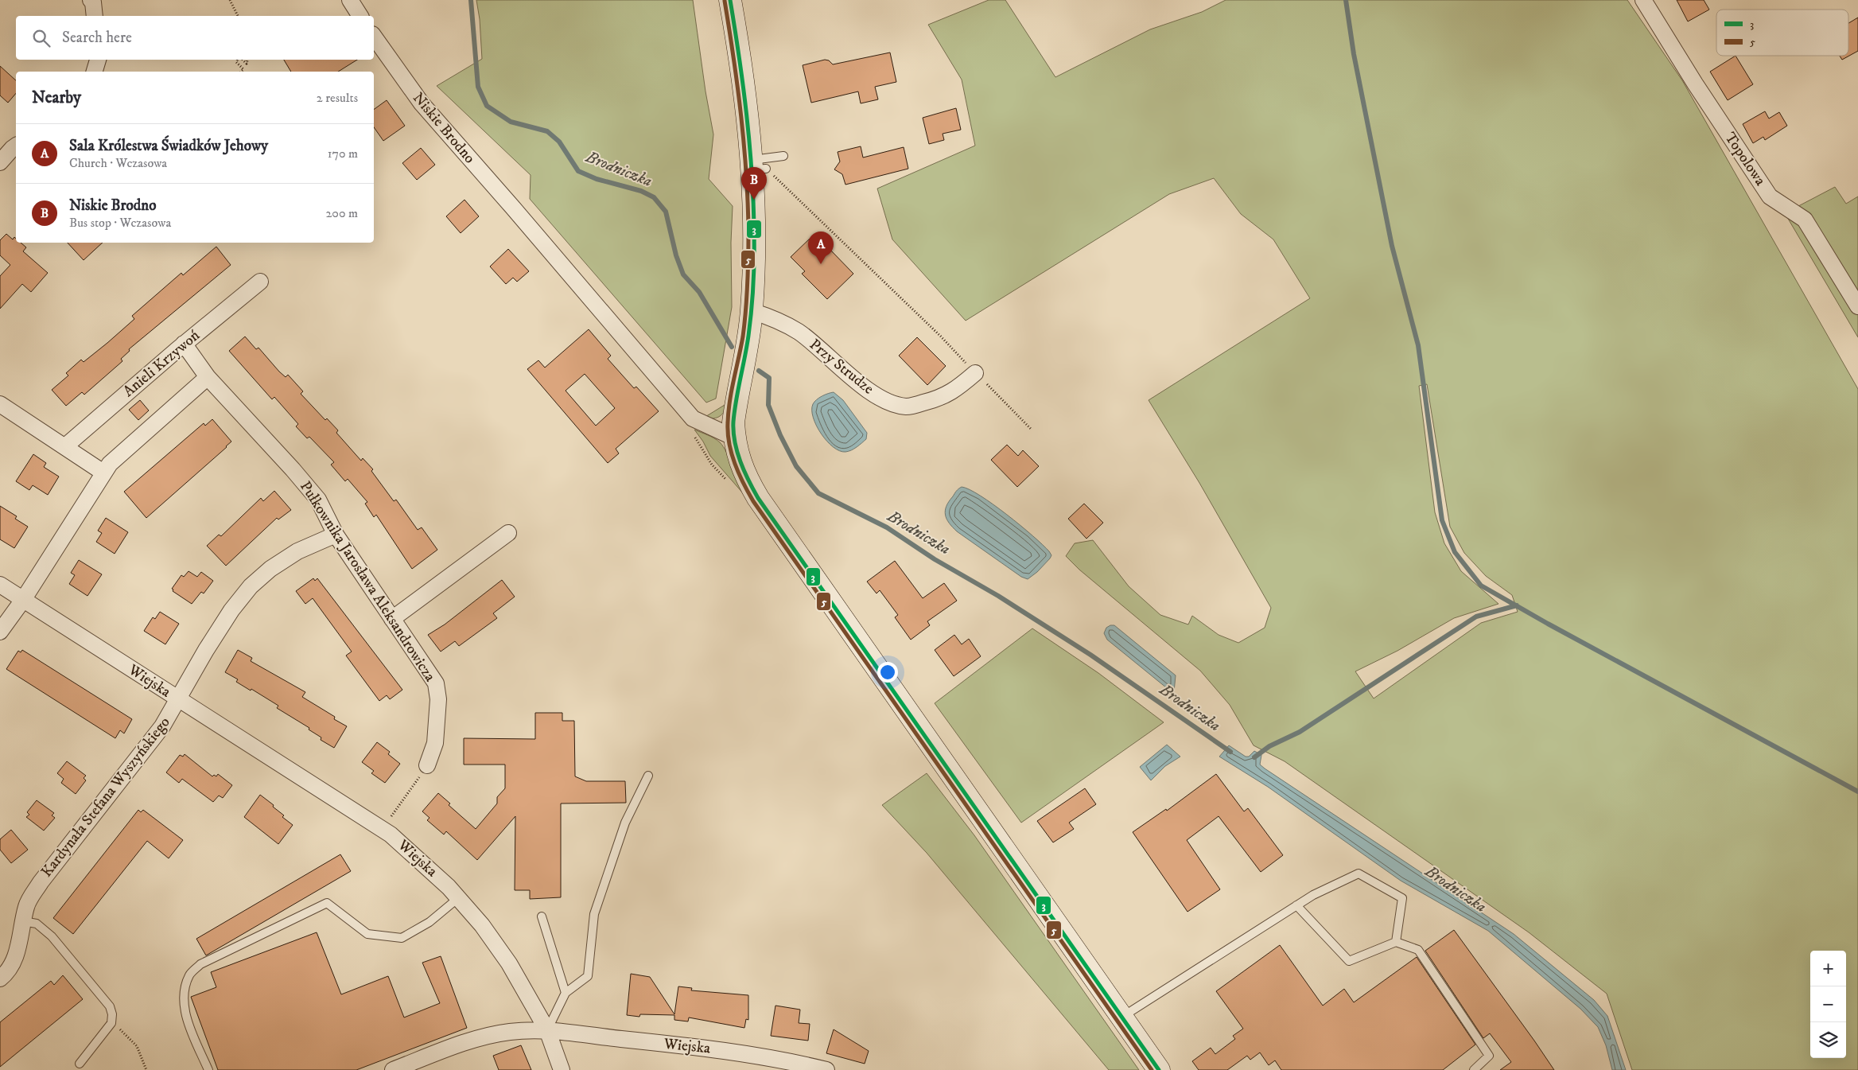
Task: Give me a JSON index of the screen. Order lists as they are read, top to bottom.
{
  "streets": {
    "street": [
      "Niskie Brodno",
      "Topolowa",
      "Anieli Krzywoń",
      "Przy Strudze",
      "Pułkownika Jarosława Aleksandrowicza",
      "Wiejska",
      "Kardynała Stefana Wyszyńskiego"
    ]
  },
  "crossings": [
    ["Anieli Krzywoń", "Pułkownika Jarosława Aleksandrowicza"],
    ["Pułkownika Jarosława Aleksandrowicza", "Kardynała Stefana Wyszyńskiego"],
    ["Wiejska", "Kardynała Stefana Wyszyńskiego"]
  ],
  "water": ["Brodniczka"],
  "lines": ["transit line 3", "transit line 5"],
  "legend": ["3", "5"],
  "page": {
    "search": "Search here",
    "heading": ["Nearby", "2 results"],
    "list": [
      {
        "mark": "A",
        "name": "Sala Królestwa Świadków Jehowy",
        "note": "Church · Wczasowa",
        "value": "170 m"
      },
      {
        "mark": "B",
        "name": "Niskie Brodno",
        "note": "Bus stop · Wczasowa",
        "value": "200 m"
      }
    ],
    "pins": ["B", "A"],
    "map_buttons": ["+", "−"]
  }
}
